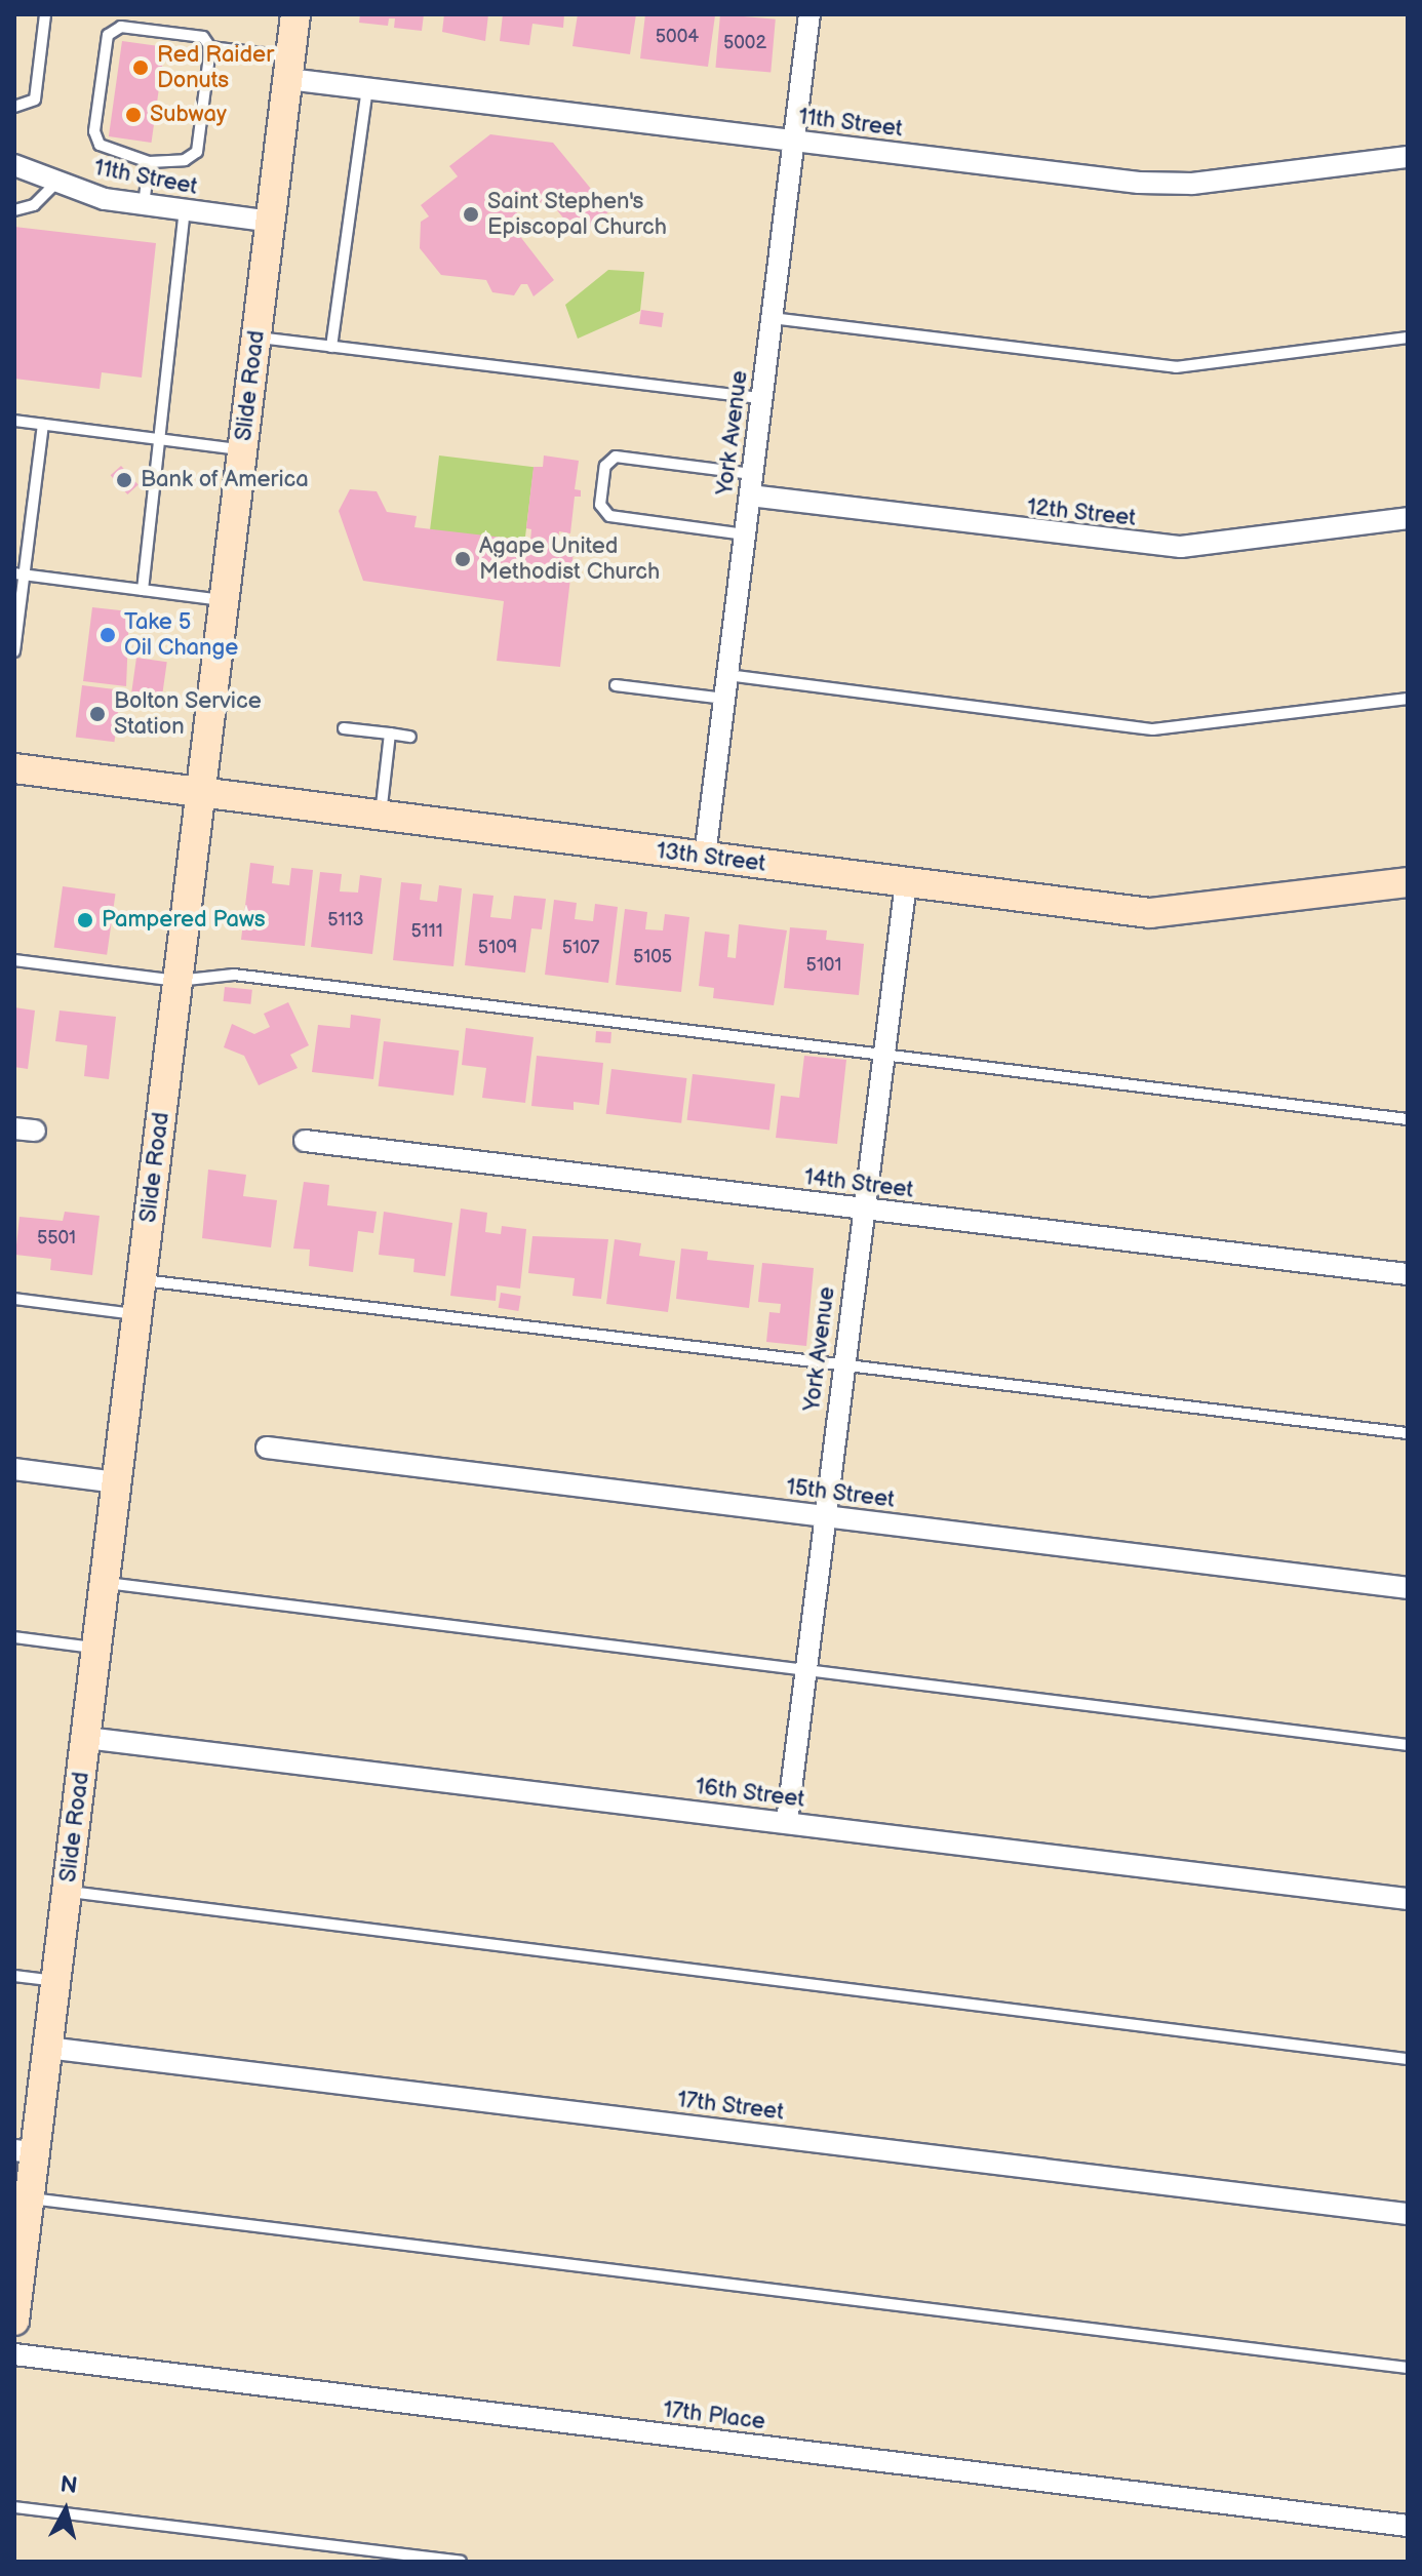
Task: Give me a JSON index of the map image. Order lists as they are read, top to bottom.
{
  "streets": {
    "main road": ["Slide Road", "13th Street"],
    "street": [
      "11th Street",
      "York Avenue",
      "12th Street",
      "14th Street",
      "15th Street",
      "16th Street",
      "17th Street",
      "17th Place"
    ]
  },
  "crossings": [
    ["11th Street", "Slide Road"],
    ["11th Street", "York Avenue"],
    ["Slide Road", "13th Street"],
    ["Slide Road", "16th Street"],
    ["Slide Road", "17th Street"],
    ["York Avenue", "12th Street"],
    ["York Avenue", "13th Street"],
    ["York Avenue", "14th Street"],
    ["York Avenue", "15th Street"],
    ["York Avenue", "16th Street"]
  ],
  "places": [
    "Red Raider Donuts",
    "Subway",
    "Saint Stephen's Episcopal Church",
    "Bank of America",
    "Agape United Methodist Church",
    "Take 5 Oil Change",
    "Bolton Service Station",
    "Pampered Paws"
  ],
  "house_numbers": [
    "5004",
    "5002",
    "5113",
    "5111",
    "5109",
    "5107",
    "5105",
    "5101",
    "5501"
  ],
  "north": "top"
}
